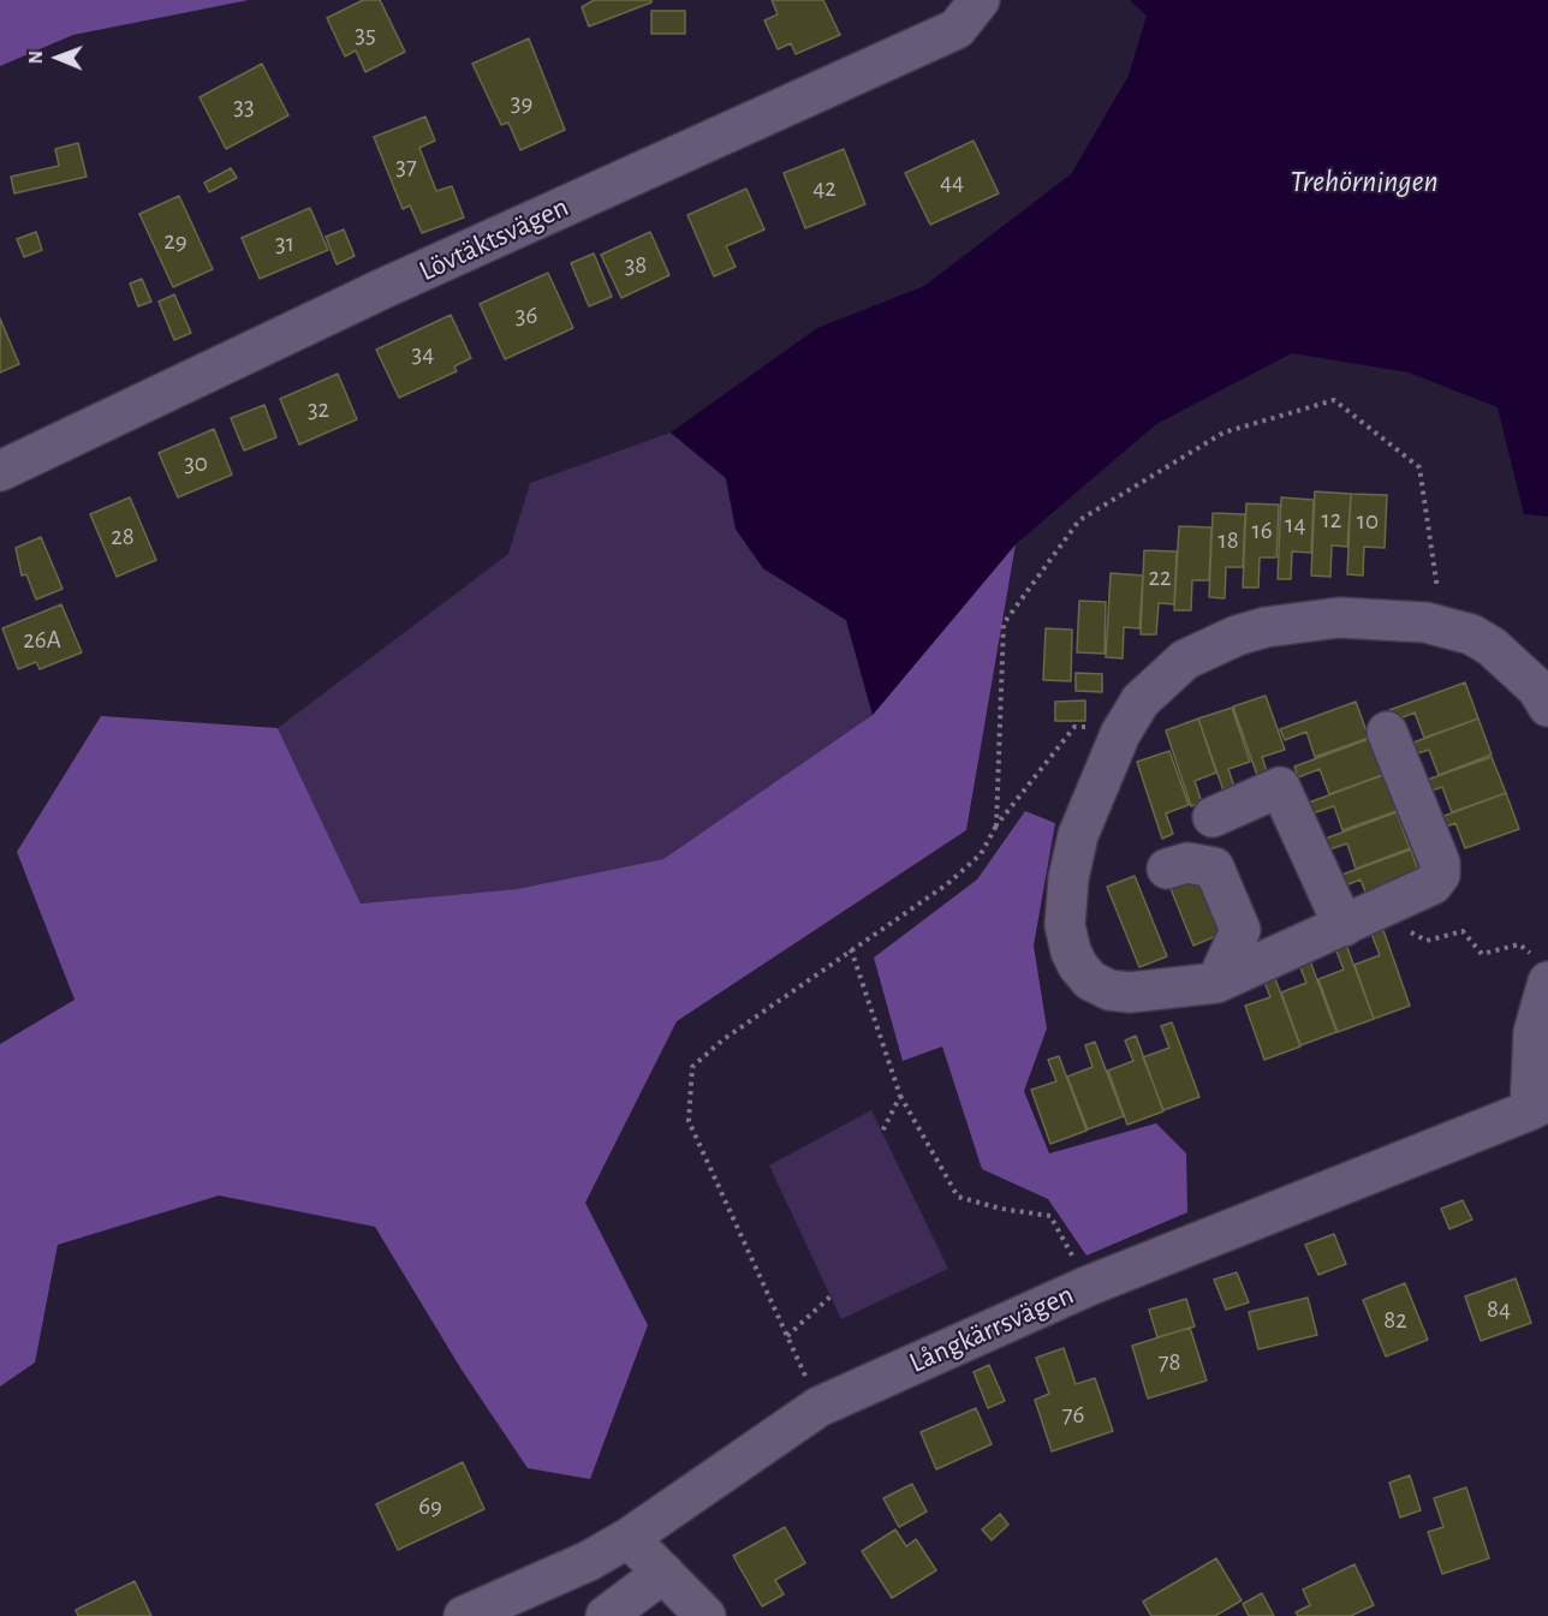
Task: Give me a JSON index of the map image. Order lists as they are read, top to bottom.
{
  "streets": {
    "street": ["Lövtäktsvägen", "Långkärrsvägen"]
  },
  "water": ["Trehörningen"],
  "house_numbers": [
    "35",
    "39",
    "33",
    "37",
    "44",
    "42",
    "29",
    "31",
    "38",
    "36",
    "34",
    "32",
    "30",
    "12",
    "10",
    "14",
    "16",
    "28",
    "18",
    "22",
    "26A",
    "84",
    "82",
    "78",
    "76",
    "69"
  ],
  "north": "left"
}
